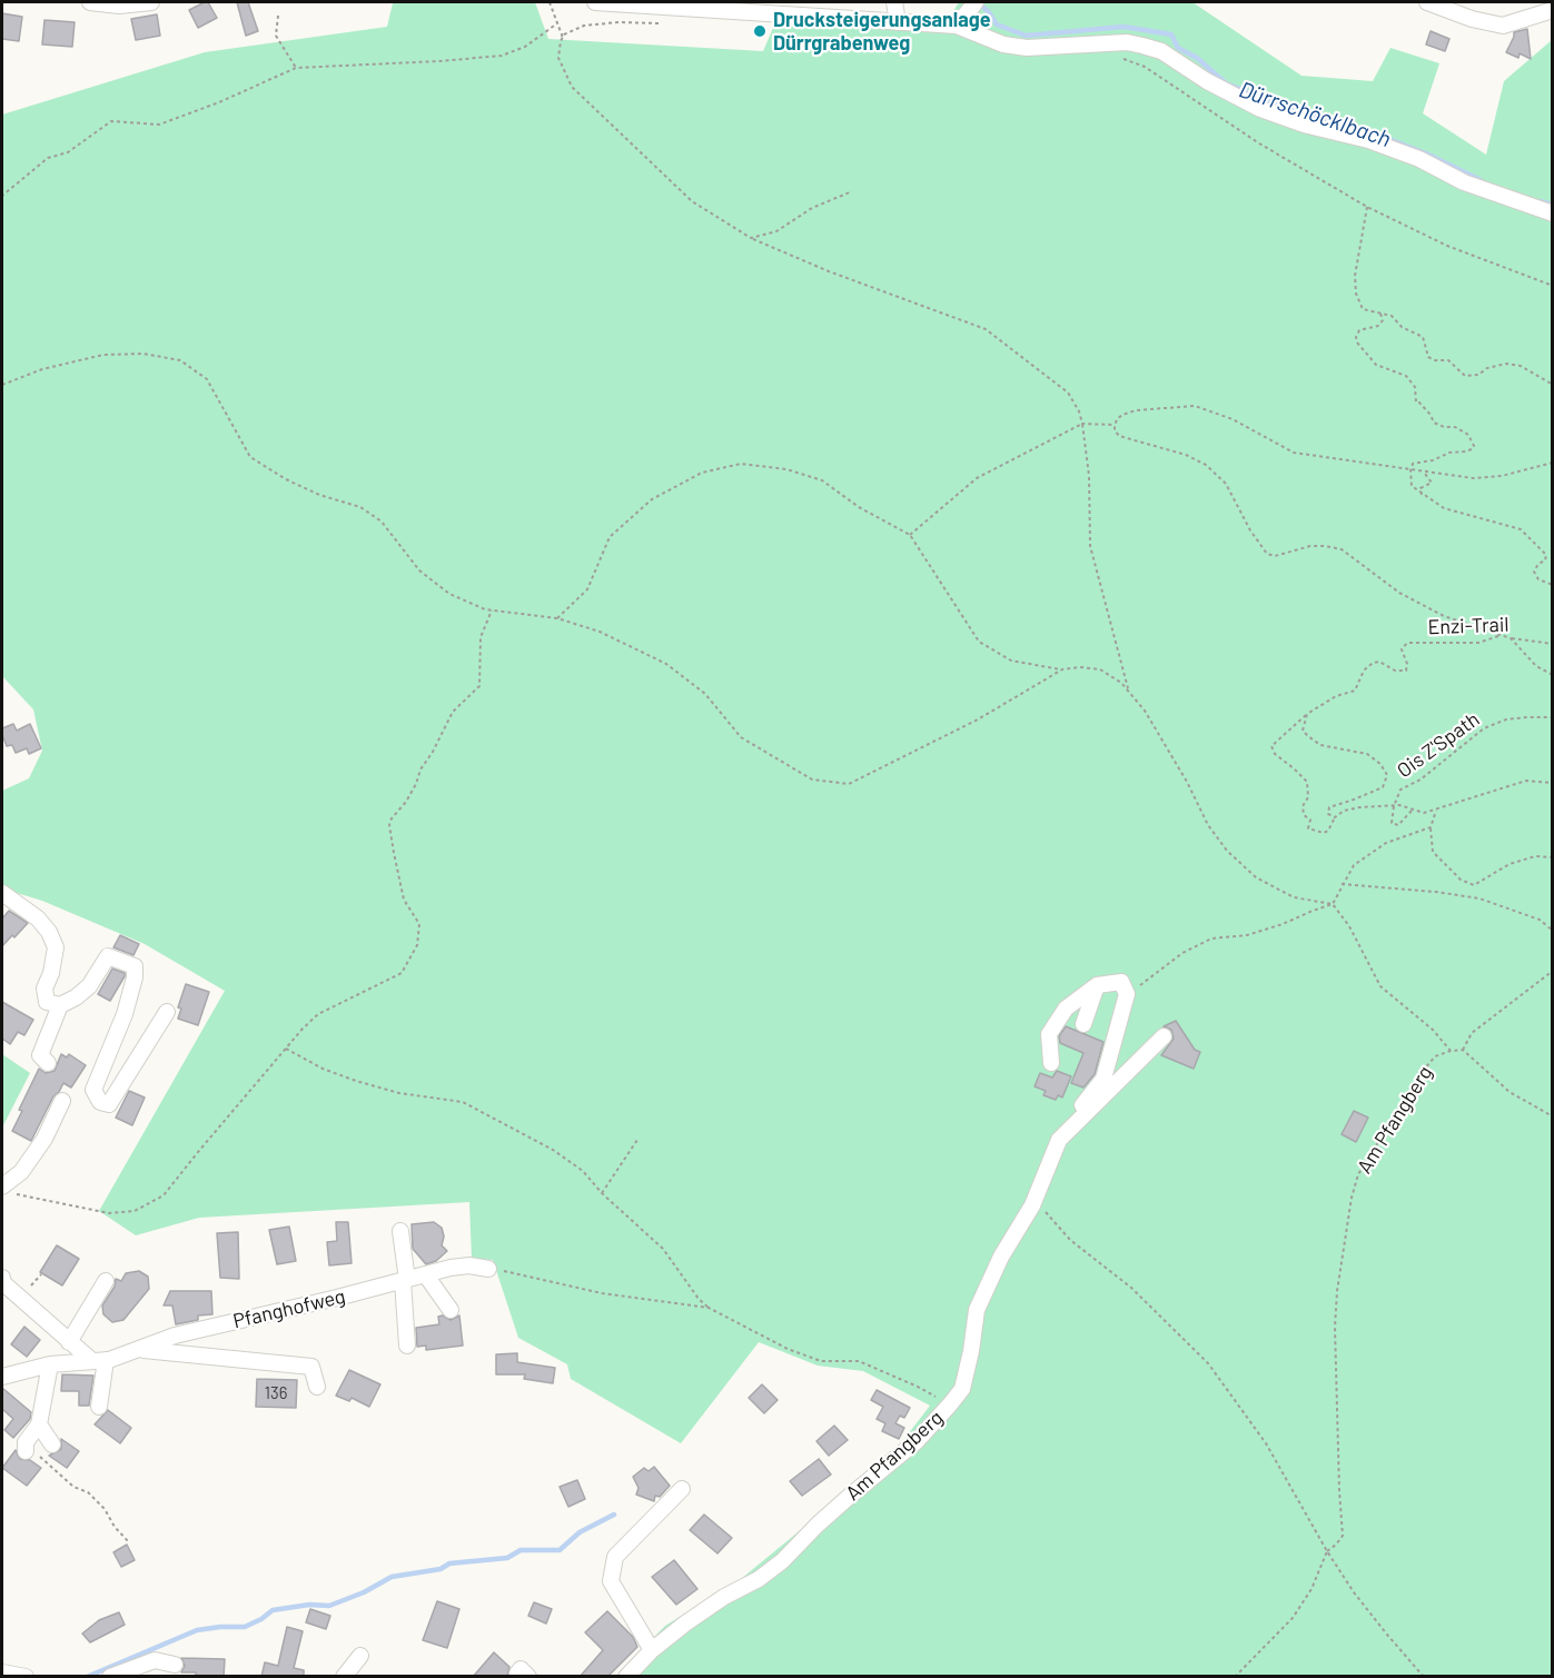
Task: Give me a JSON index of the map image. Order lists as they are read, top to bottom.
{
  "streets": {
    "street": ["Am Pfangberg", "Pfanghofweg"],
    "path": ["Enzi-Trail", "Ois Z'Spath"]
  },
  "water": ["Dürrschöcklbach"],
  "places": ["Drucksteigerungsanlage Dürrgrabenweg"],
  "house_numbers": ["136"]
}
